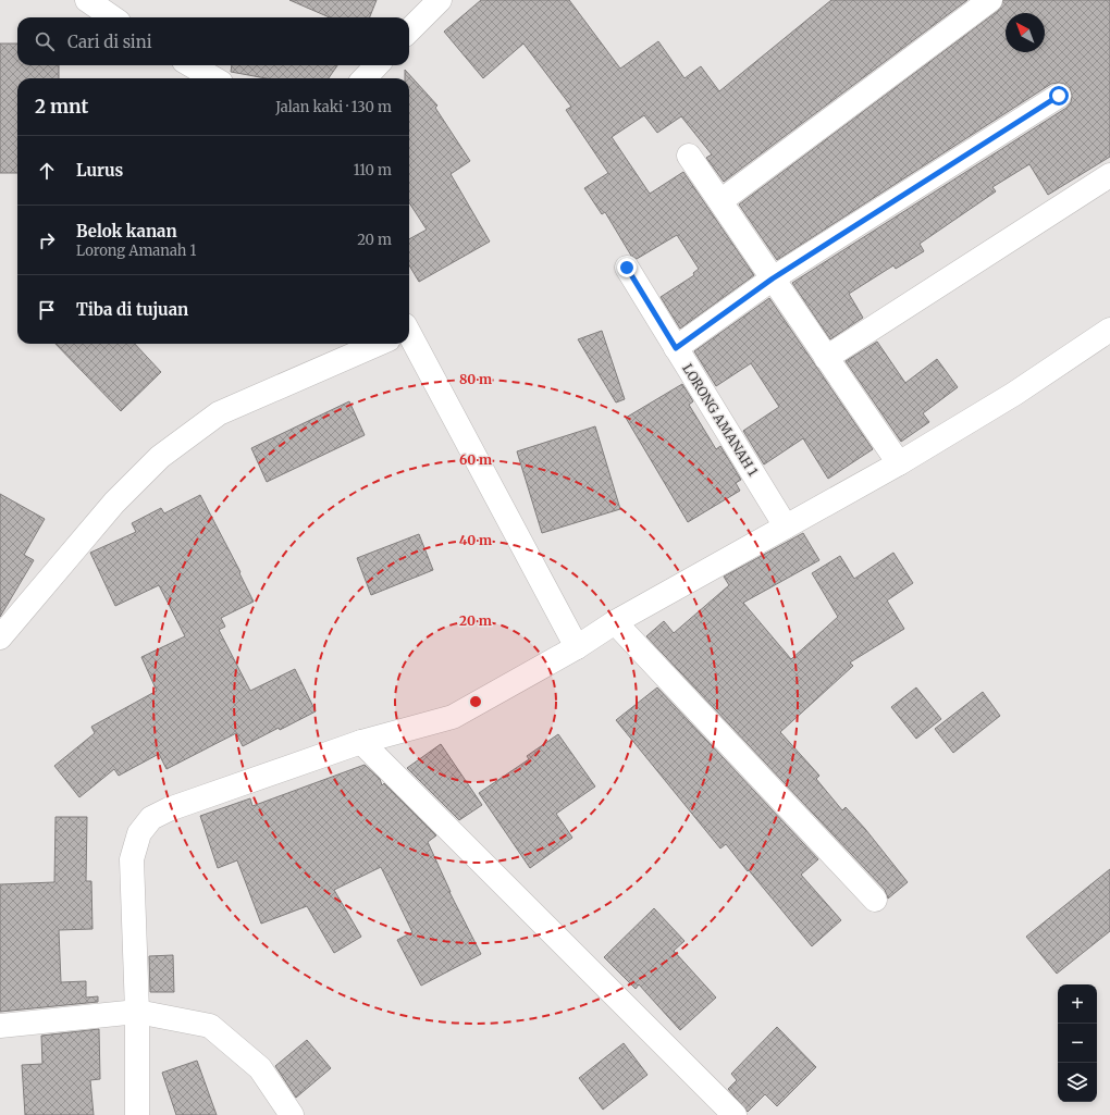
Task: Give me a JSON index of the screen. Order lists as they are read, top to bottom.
{
  "streets": {
    "street": ["LORONG AMANAH 1"]
  },
  "north": "top left",
  "page": {
    "search": "Cari di sini",
    "heading": ["2 mnt", "Jalan kaki · 130 m"],
    "list": [
      ["Lurus", "110 m"],
      ["Belok kanan", "Lorong Amanah 1", "20 m"],
      "Tiba di tujuan"
    ],
    "map_buttons": ["+", "−"]
  },
  "rings": [
    "80 m",
    "60 m",
    "40 m",
    "20 m"
  ]
}
